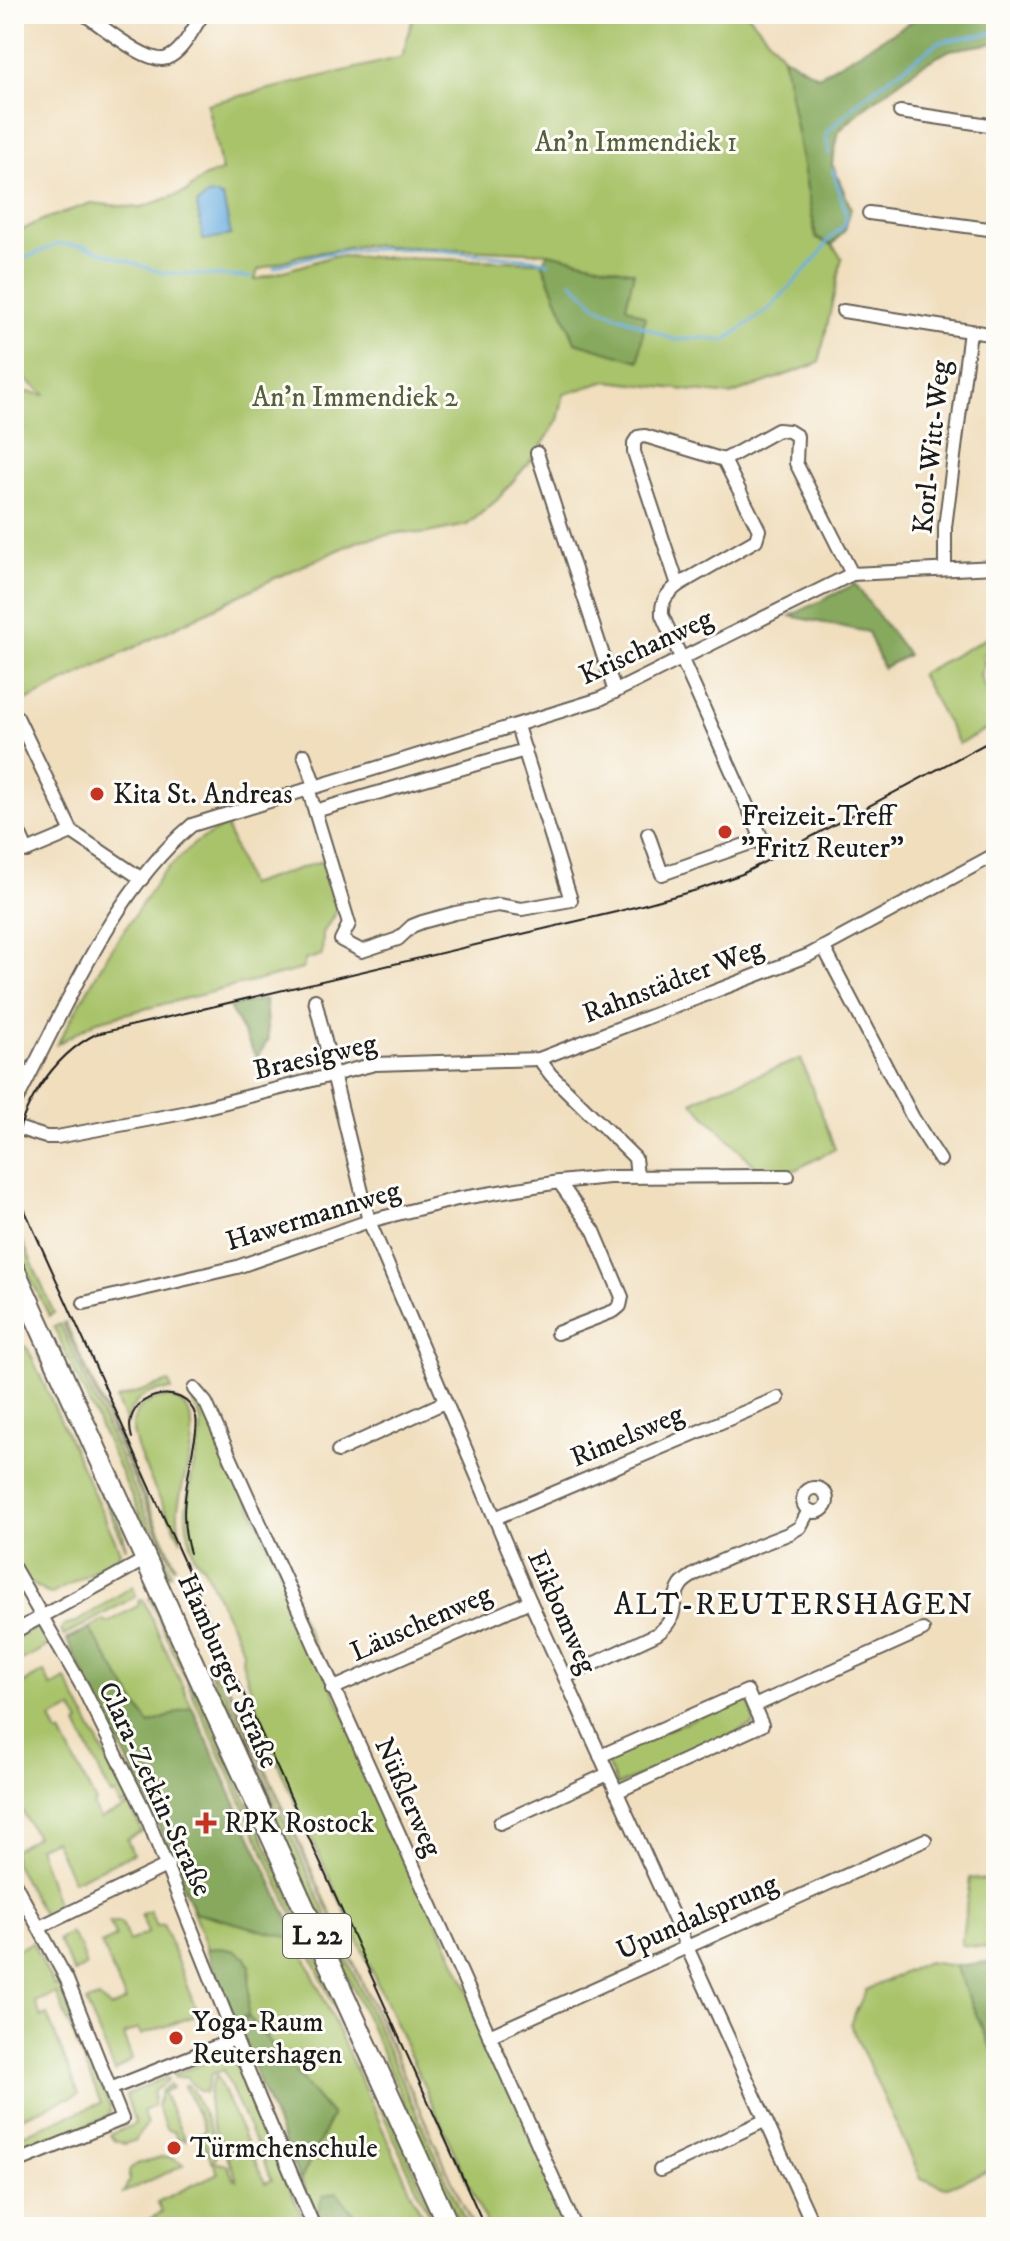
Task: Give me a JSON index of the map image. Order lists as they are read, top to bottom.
{
  "streets": {
    "main road": ["Hamburger Straße", "L 22"],
    "street": [
      "Korl-Witt-Weg",
      "Krischanweg",
      "Rahnstädter Weg",
      "Braesigweg",
      "Hawermannweg",
      "Rimelsweg",
      "Eikbomweg",
      "Läuschenweg",
      "Clara-Zetkin-Straße",
      "Nüßlerweg",
      "Upundalsprung"
    ]
  },
  "crossings": [
    ["Korl-Witt-Weg", "Krischanweg"],
    ["Rahnstädter Weg", "Braesigweg"],
    ["Braesigweg", "Eikbomweg"],
    ["Hawermannweg", "Eikbomweg"],
    ["Rimelsweg", "Eikbomweg"],
    ["Eikbomweg", "Läuschenweg"],
    ["Eikbomweg", "Upundalsprung"],
    ["Läuschenweg", "Nüßlerweg"],
    ["Nüßlerweg", "Upundalsprung"]
  ],
  "districts": ["ALT-REUTERSHAGEN"],
  "parks": ["An'n Immendiek 1", "An'n Immendiek 2"],
  "places": {
    "other": [
      "Kita St. Andreas",
      "Freizeit-Treff \"Fritz Reuter\"",
      "Yoga-Raum Reutershagen",
      "Türmchenschule"
    ],
    "health": ["RPK Rostock"]
  }
}
